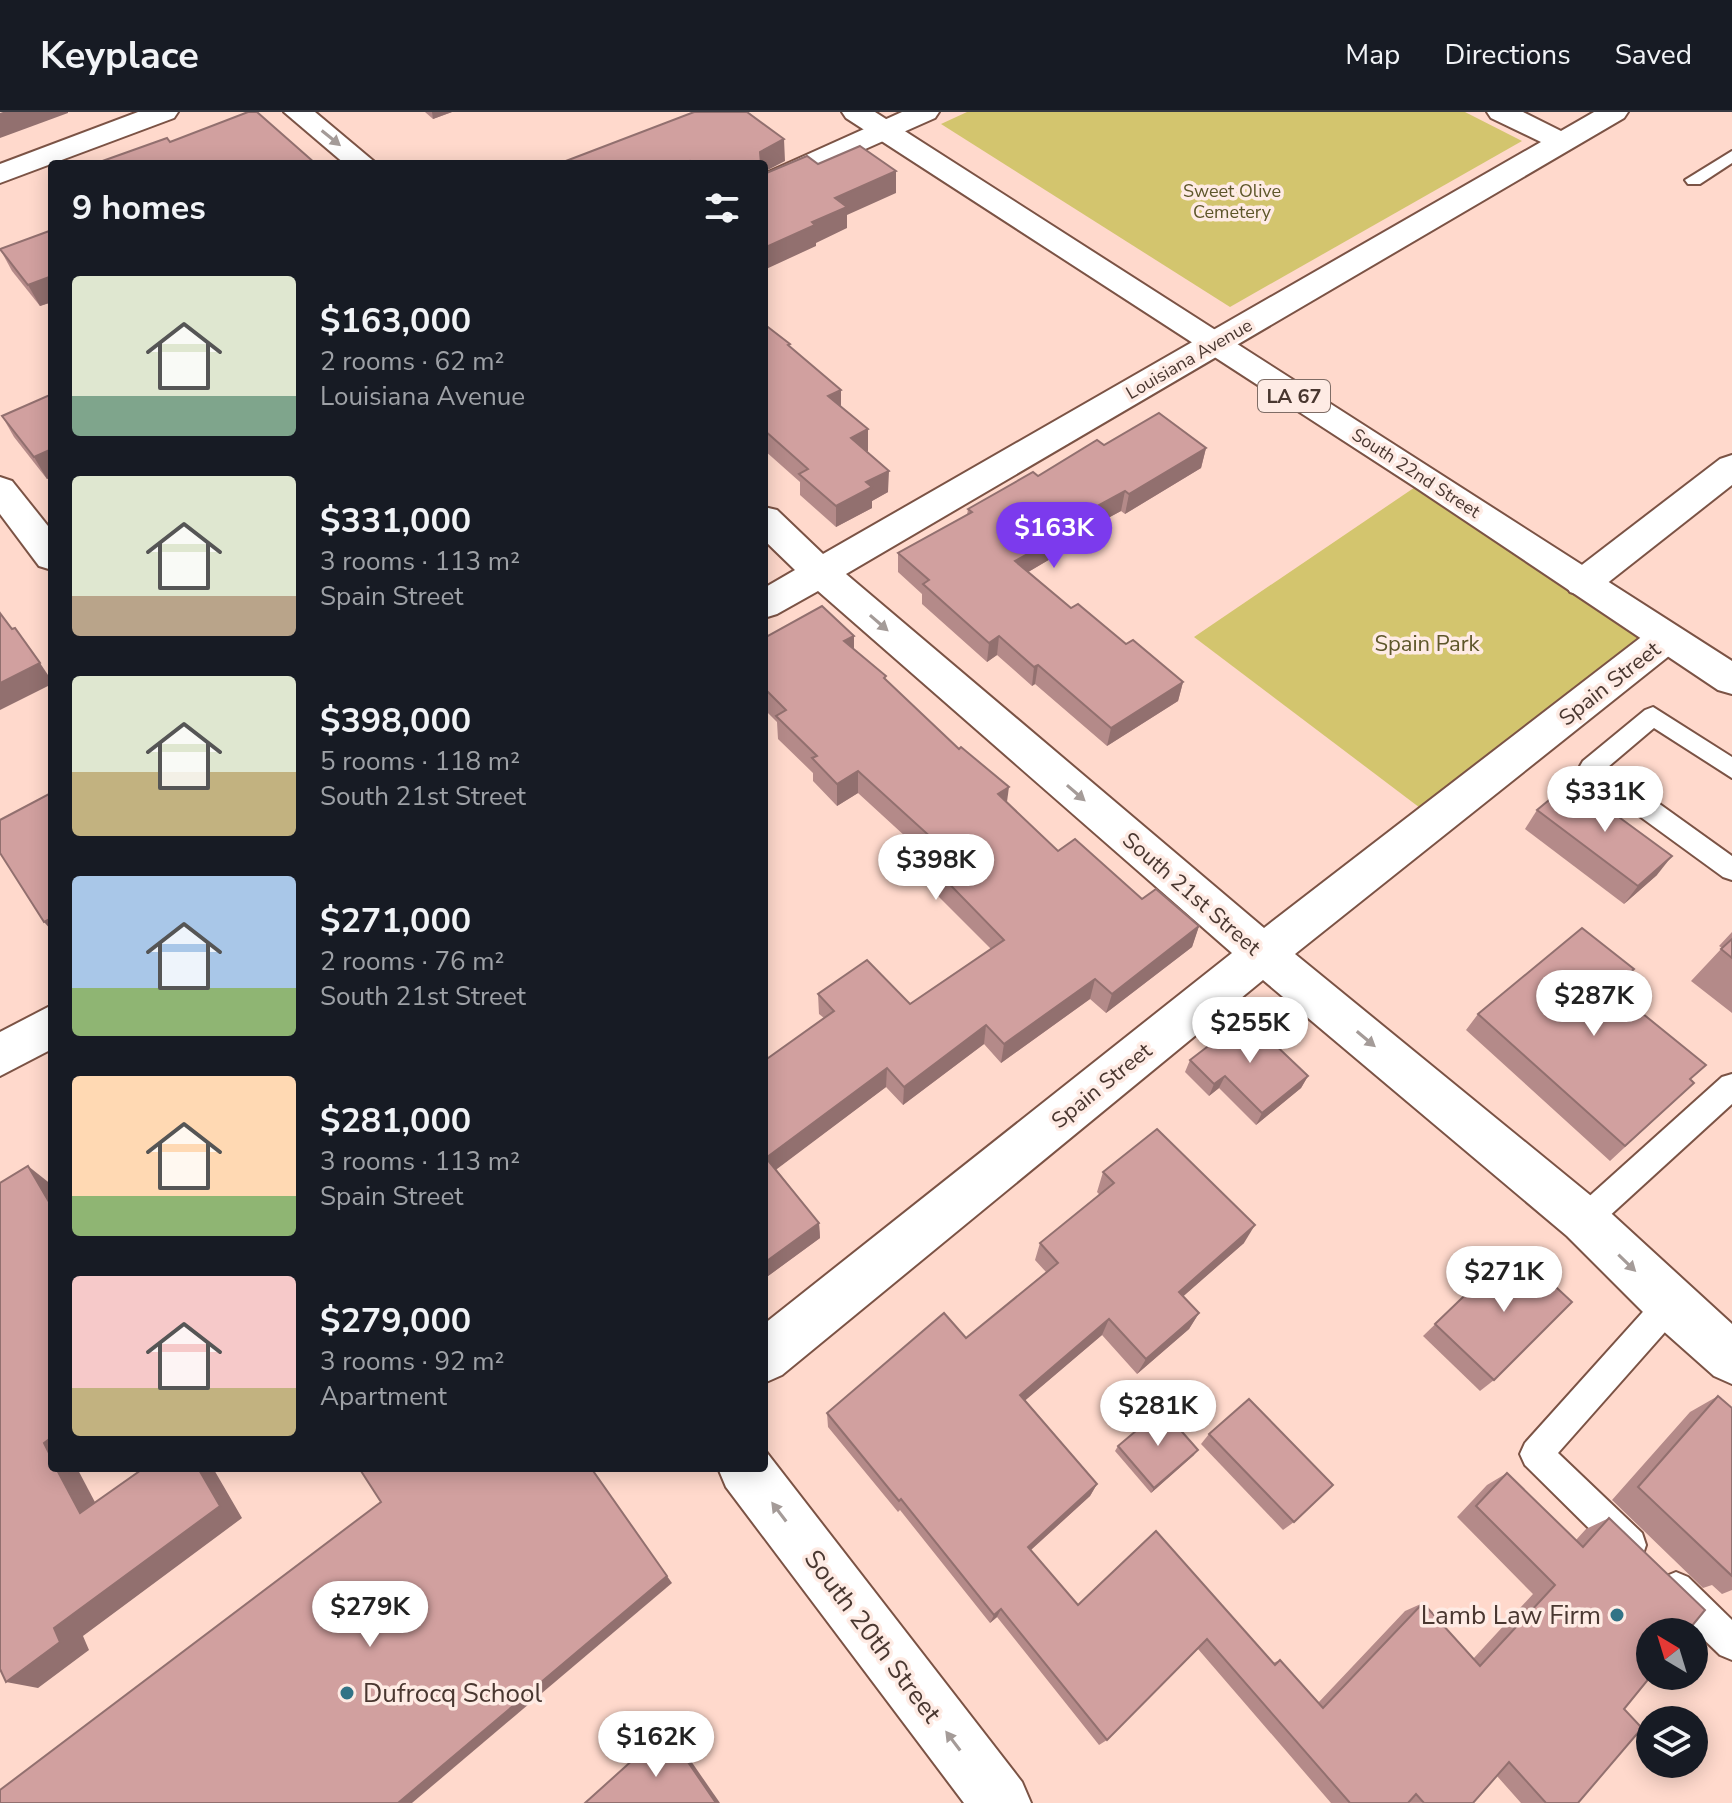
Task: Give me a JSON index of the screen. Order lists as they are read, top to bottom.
{
  "streets": {
    "street": [
      "Louisiana Avenue",
      "LA 67",
      "South 22nd Street",
      "Spain Street",
      "South 21st Street",
      "South 20th Street"
    ]
  },
  "crossings": [
    ["Louisiana Avenue", "South 22nd Street"],
    ["Louisiana Avenue", "South 21st Street"],
    ["South 22nd Street", "Spain Street"],
    ["Spain Street", "South 21st Street"]
  ],
  "one_way": ["South 21st Street", "South 20th Street"],
  "parks": ["Sweet Olive Cemetery", "Spain Park"],
  "places": ["Lamb Law Firm", "Dufrocq School"],
  "north": "top left",
  "page": {
    "header": "Keyplace",
    "nav": ["Map", "Directions", "Saved"],
    "heading": "9 homes",
    "list": [
      {
        "name": "$163,000",
        "note": "2 rooms · 62 m² · Louisiana Avenue"
      },
      {
        "name": "$331,000",
        "note": "3 rooms · 113 m² · Spain Street"
      },
      {
        "name": "$398,000",
        "note": "5 rooms · 118 m² · South 21st Street"
      },
      {
        "name": "$271,000",
        "note": "2 rooms · 76 m² · South 21st Street"
      },
      {
        "name": "$281,000",
        "note": "3 rooms · 113 m² · Spain Street"
      },
      {
        "name": "$279,000",
        "note": "3 rooms · 92 m² · Apartment"
      }
    ],
    "price": [
      "$163K",
      "$331K",
      "$398K",
      "$287K",
      "$255K",
      "$271K",
      "$281K",
      "$279K",
      "$162K"
    ]
  }
}
